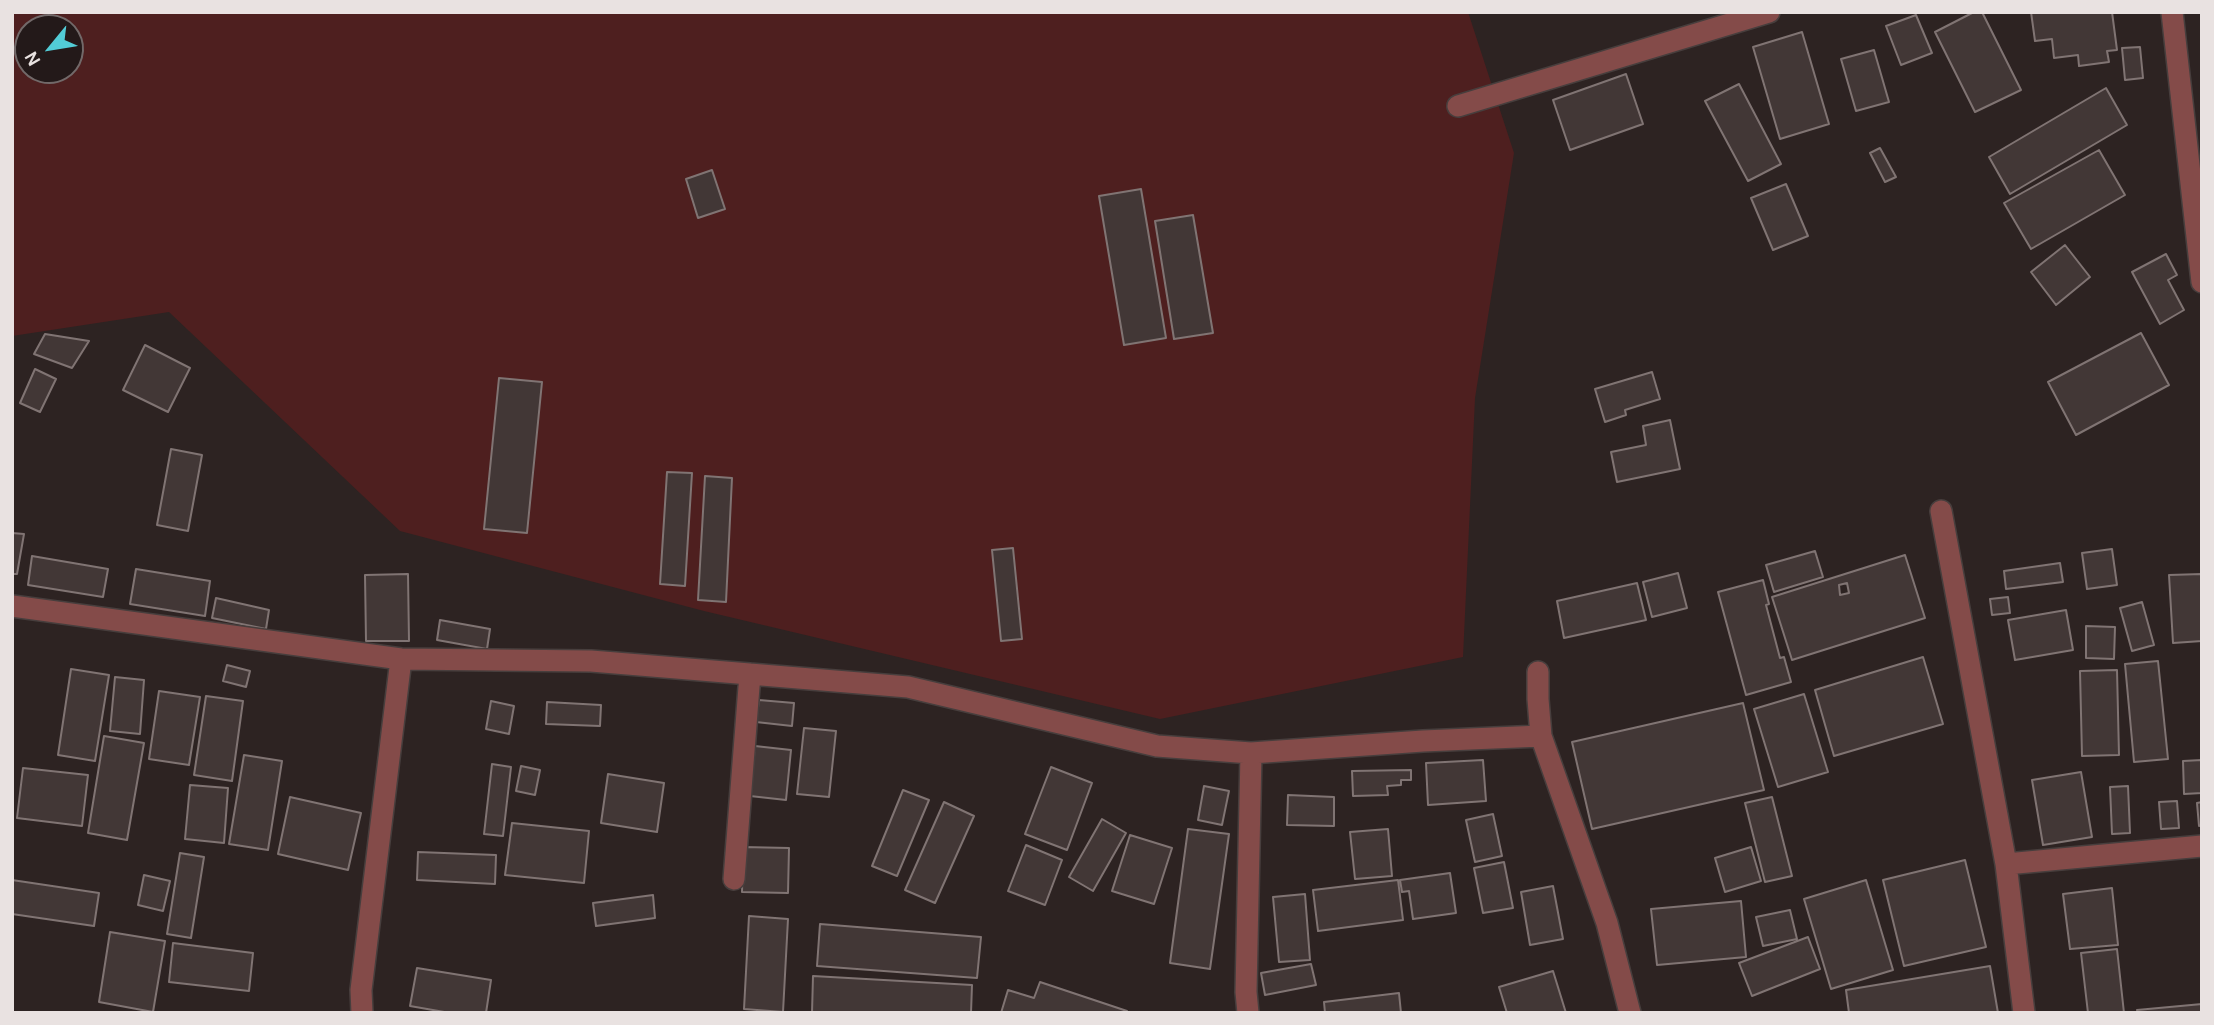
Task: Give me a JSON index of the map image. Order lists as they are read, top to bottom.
{
  "north": "bottom left"
}
